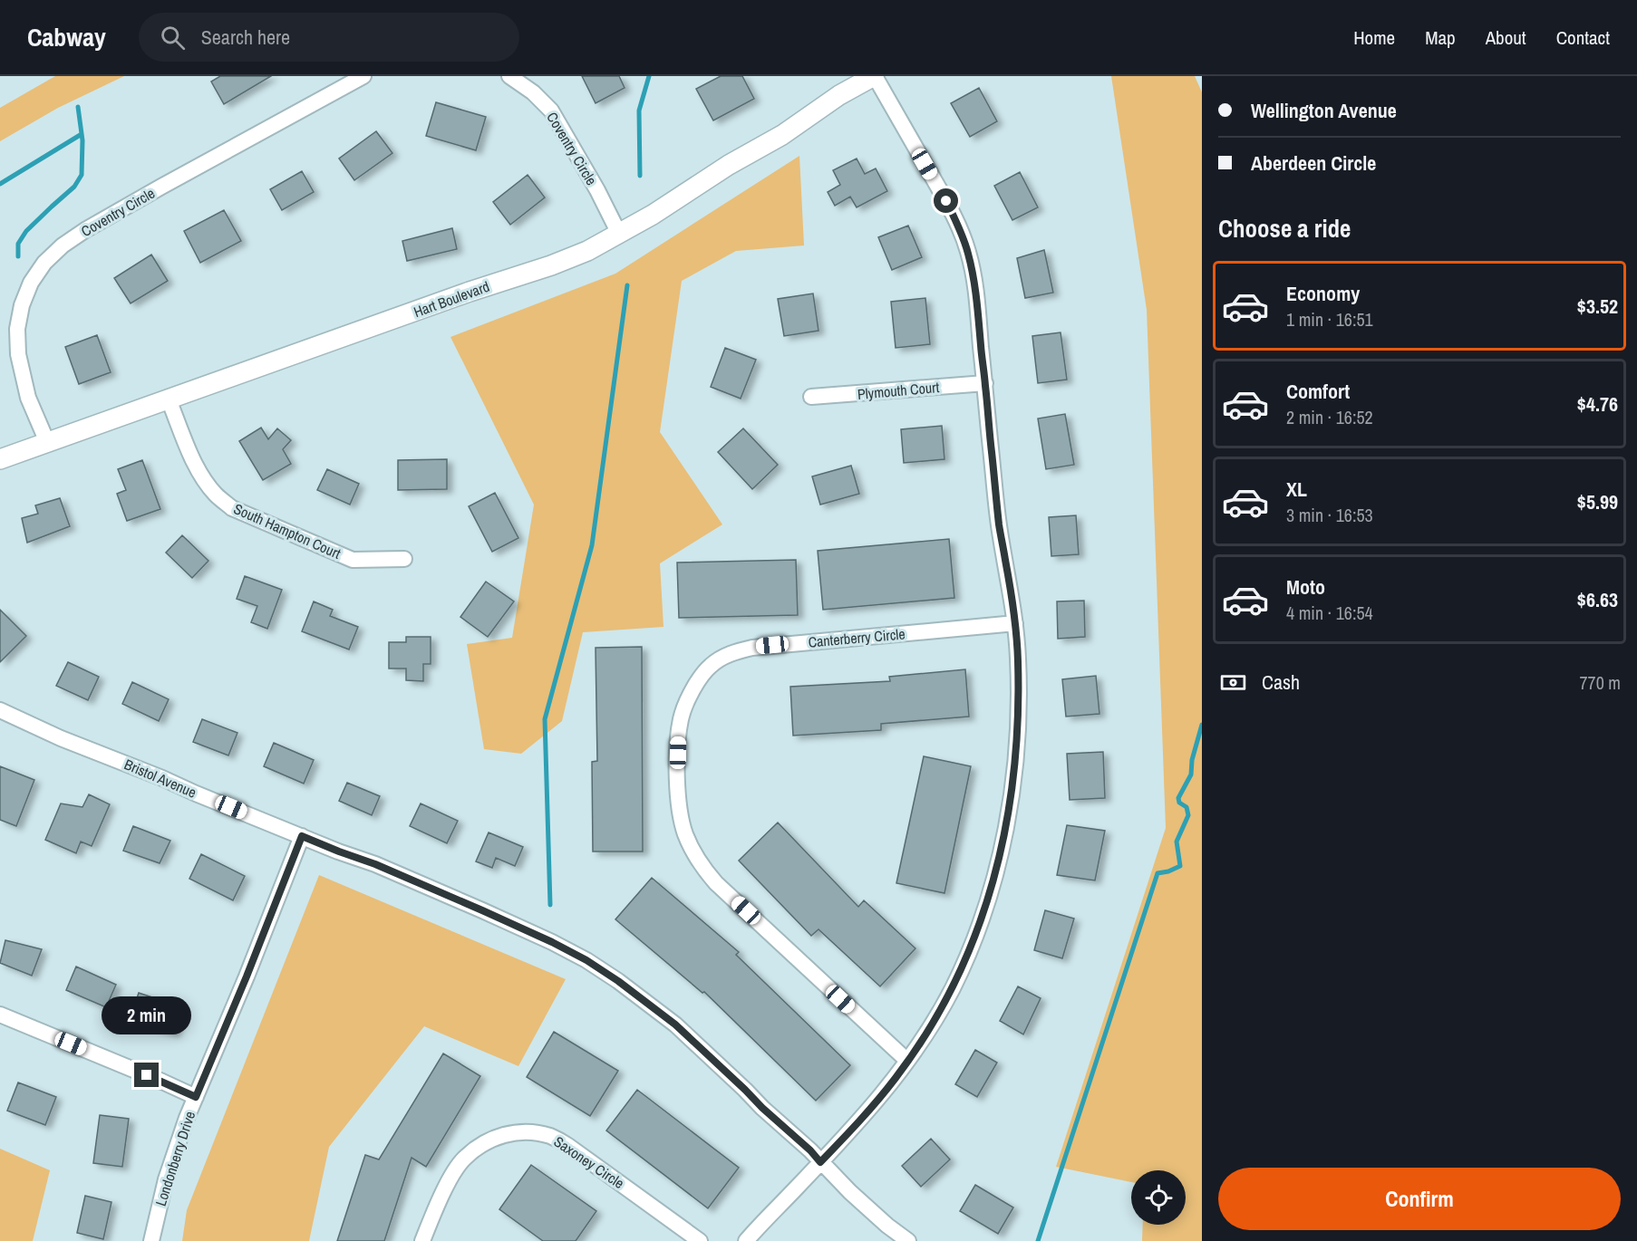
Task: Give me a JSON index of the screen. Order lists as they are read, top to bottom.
{
  "streets": {
    "street": [
      "Coventry Circle",
      "Hart Boulevard",
      "Plymouth Court",
      "South Hampton Court",
      "Canterberry Circle",
      "Bristol Avenue",
      "Londonberry Drive",
      "Saxoney Circle"
    ]
  },
  "crossings": [
    ["Coventry Circle", "Hart Boulevard"],
    ["Hart Boulevard", "South Hampton Court"],
    ["Bristol Avenue", "Londonberry Drive"]
  ],
  "page": {
    "header": "Cabway",
    "search": "Search here",
    "nav": [
      "Home",
      "Map",
      "About",
      "Contact"
    ],
    "banner": ["Wellington Avenue", "Aberdeen Circle"],
    "heading": "Choose a ride",
    "list": [
      {
        "name": "Economy",
        "note": "1 min · 16:51",
        "value": "$3.52"
      },
      {
        "name": "Comfort",
        "note": "2 min · 16:52",
        "value": "$4.76"
      },
      {
        "name": "XL",
        "note": "3 min · 16:53",
        "value": "$5.99"
      },
      {
        "name": "Moto",
        "note": "4 min · 16:54",
        "value": "$6.63"
      }
    ],
    "pay": ["Cash", "770 m"],
    "bubble": "2 min",
    "buttons": "Confirm"
  }
}
